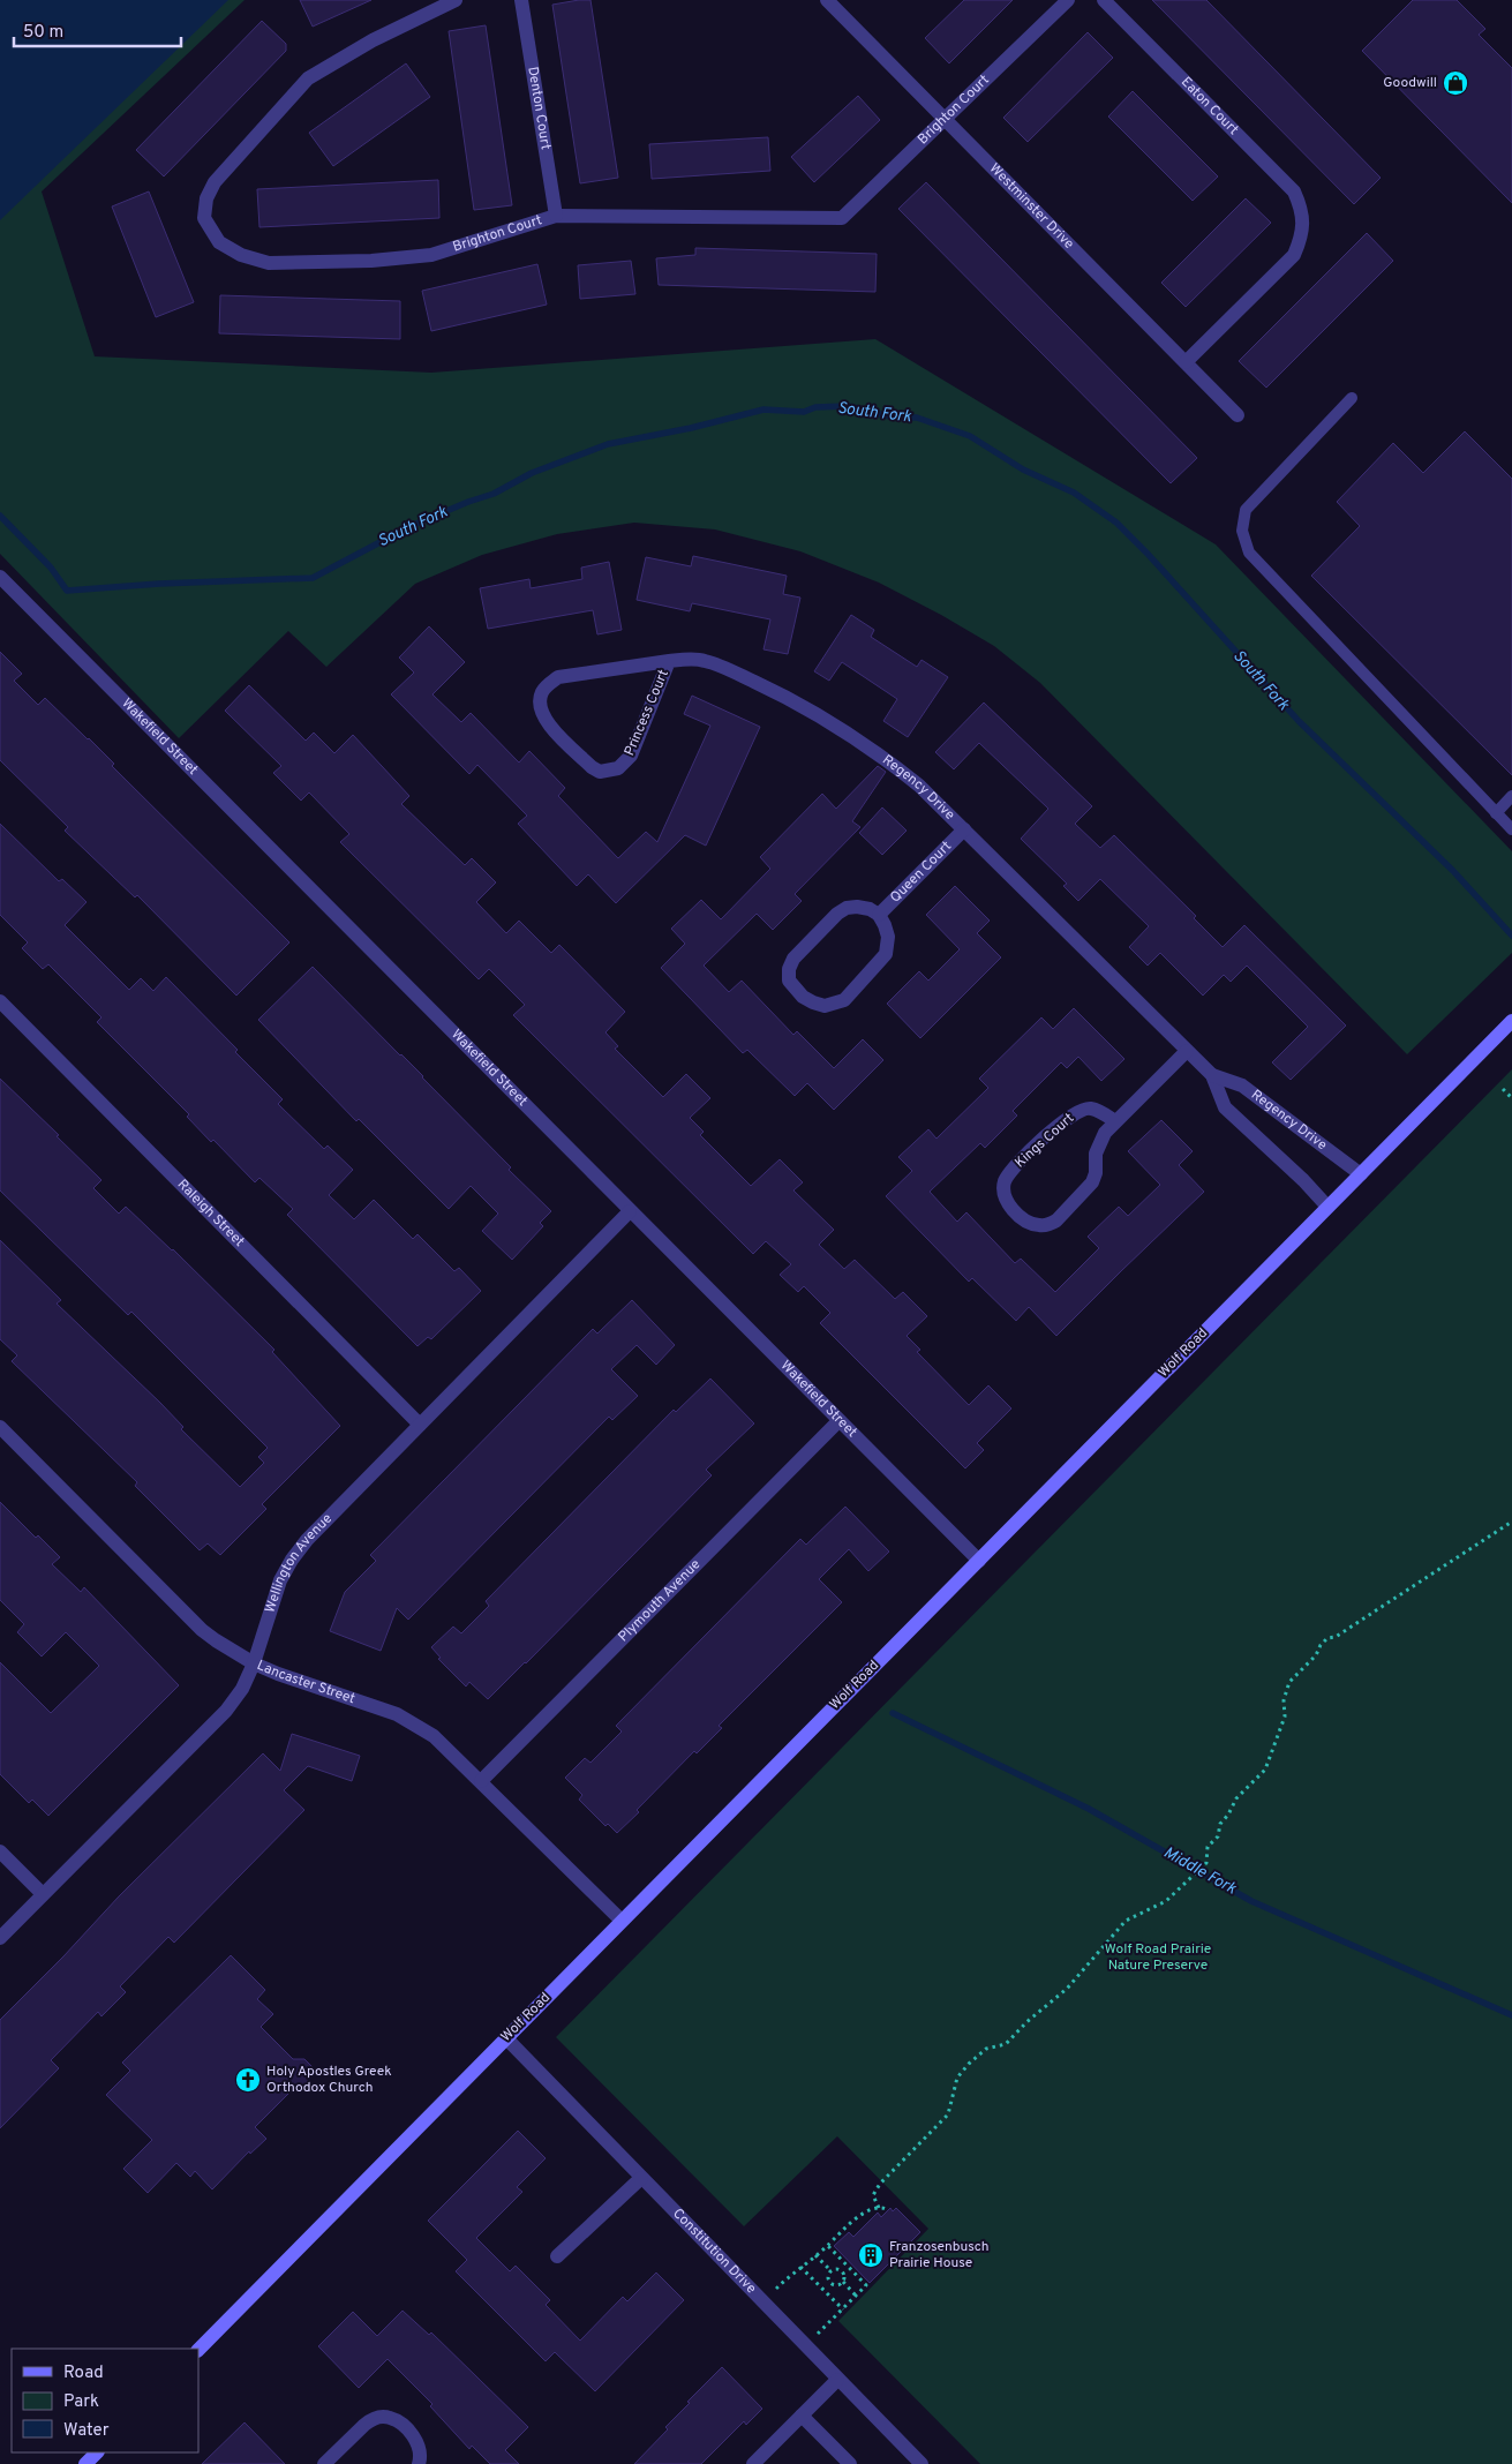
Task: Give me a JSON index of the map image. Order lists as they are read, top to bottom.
{
  "streets": {
    "main road": ["Wolf Road"],
    "street": [
      "Eaton Court",
      "Denton Court",
      "Brighton Court",
      "Westminster Drive",
      "Princess Court",
      "Wakefield Street",
      "Regency Drive",
      "Queen Court",
      "Kings Court",
      "Raleigh Street",
      "Wellington Avenue",
      "Plymouth Avenue",
      "Lancaster Street",
      "Constitution Drive"
    ]
  },
  "crossings": [
    ["Eaton Court", "Westminster Drive"],
    ["Denton Court", "Brighton Court"],
    ["Brighton Court", "Westminster Drive"],
    ["Princess Court", "Regency Drive"],
    ["Wakefield Street", "Wolf Road"],
    ["Wakefield Street", "Wellington Avenue"],
    ["Wakefield Street", "Plymouth Avenue"],
    ["Regency Drive", "Queen Court"],
    ["Regency Drive", "Kings Court"],
    ["Regency Drive", "Wolf Road"],
    ["Raleigh Street", "Wellington Avenue"],
    ["Wolf Road", "Lancaster Street"],
    ["Wolf Road", "Constitution Drive"],
    ["Wellington Avenue", "Lancaster Street"],
    ["Plymouth Avenue", "Lancaster Street"]
  ],
  "water": ["South Fork", "Middle Fork"],
  "parks": ["Wolf Road Prairie Nature Preserve"],
  "places": {
    "shop": ["Goodwill"],
    "church": ["Holy Apostles Greek Orthodox Church"],
    "building": ["Franzosenbusch Prairie House"]
  },
  "legend": ["Road", "Park", "Water"],
  "scale_bar": "50 m"
}
